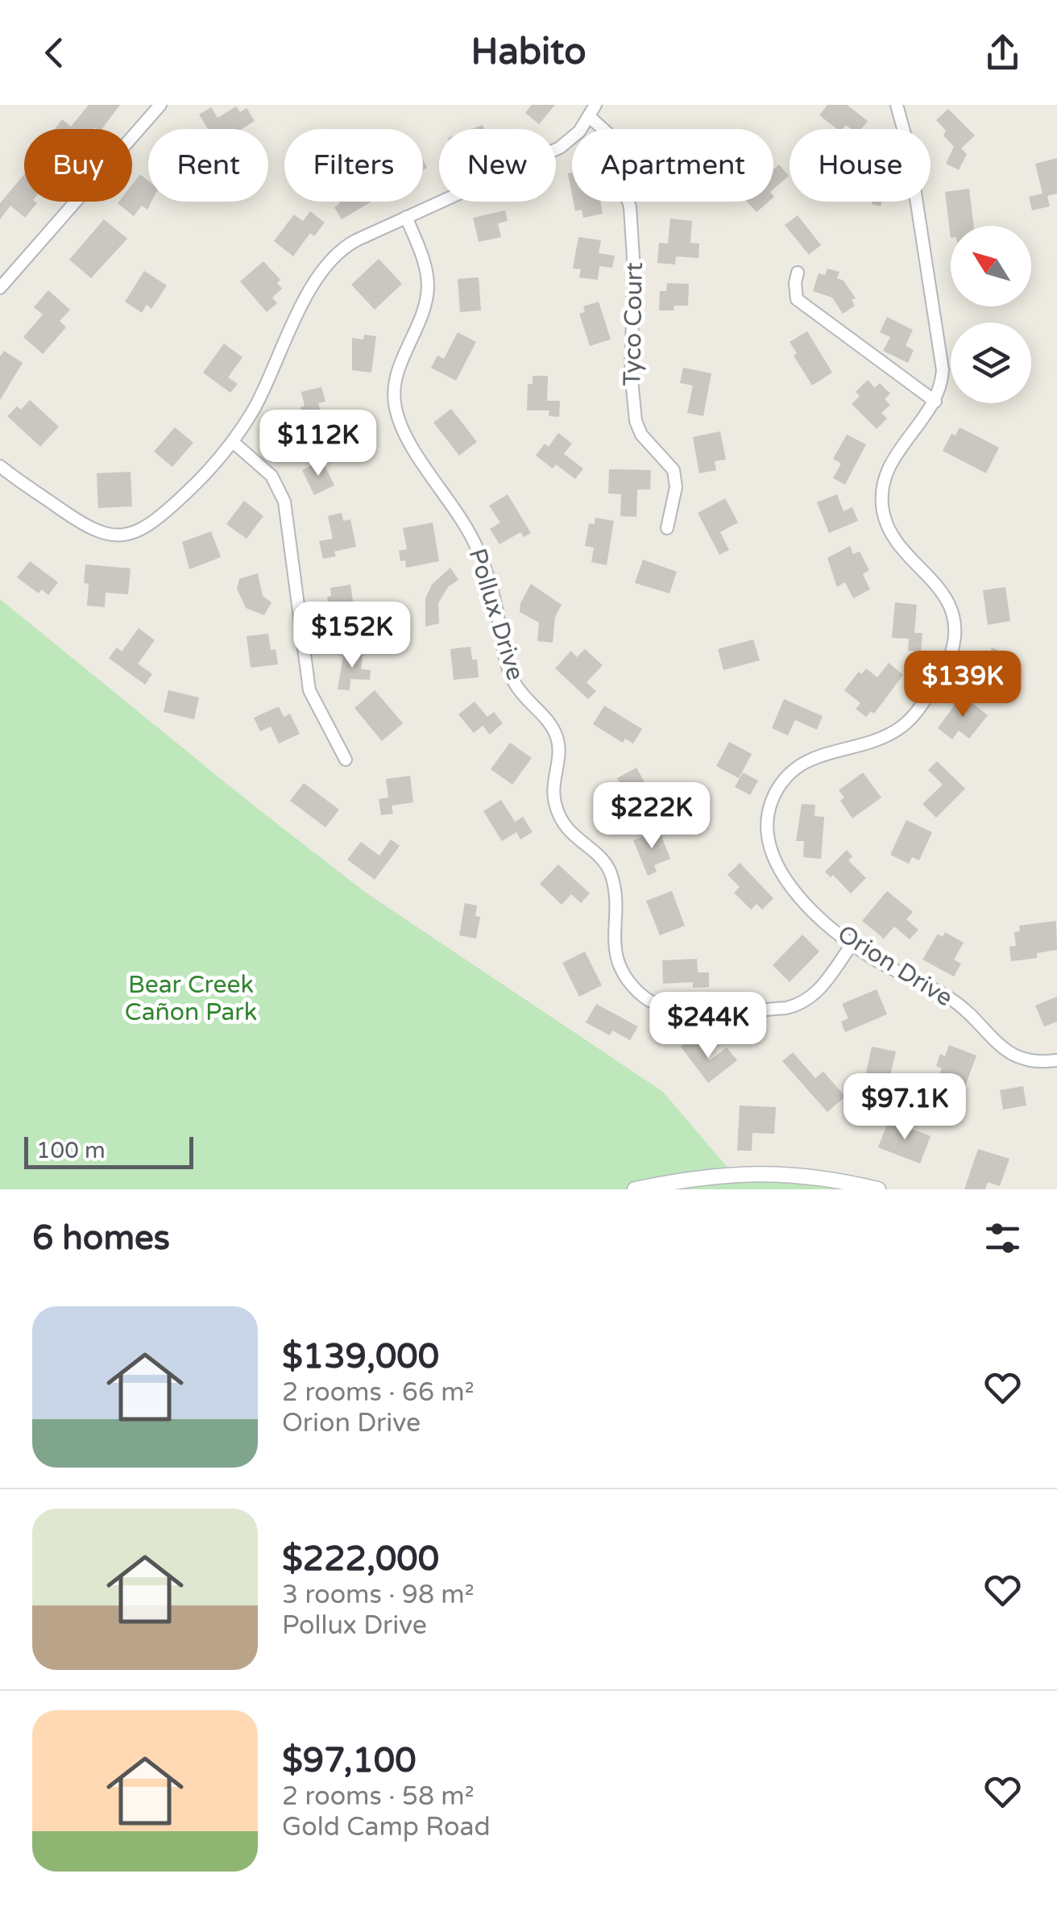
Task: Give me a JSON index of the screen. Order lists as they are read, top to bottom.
{
  "streets": {
    "street": ["Tyco Court", "Pollux Drive", "Orion Drive"]
  },
  "crossings": [
    ["Pollux Drive", "Orion Drive"]
  ],
  "parks": ["Bear Creek Cañon Park"],
  "scale_bar": "100 m",
  "north": "top left",
  "page": {
    "header": "Habito",
    "chip": [
      "Buy",
      "Rent",
      "Filters",
      "New",
      "Apartment",
      "House"
    ],
    "price": [
      "$112K",
      "$152K",
      "$139K",
      "$222K",
      "$244K",
      "$97.1K"
    ],
    "scale": "100 m",
    "heading": "6 homes",
    "list": [
      {
        "name": "$139,000",
        "note": "2 rooms · 66 m² · Orion Drive"
      },
      {
        "name": "$222,000",
        "note": "3 rooms · 98 m² · Pollux Drive"
      },
      {
        "name": "$97,100",
        "note": "2 rooms · 58 m² · Gold Camp Road"
      }
    ]
  }
}
